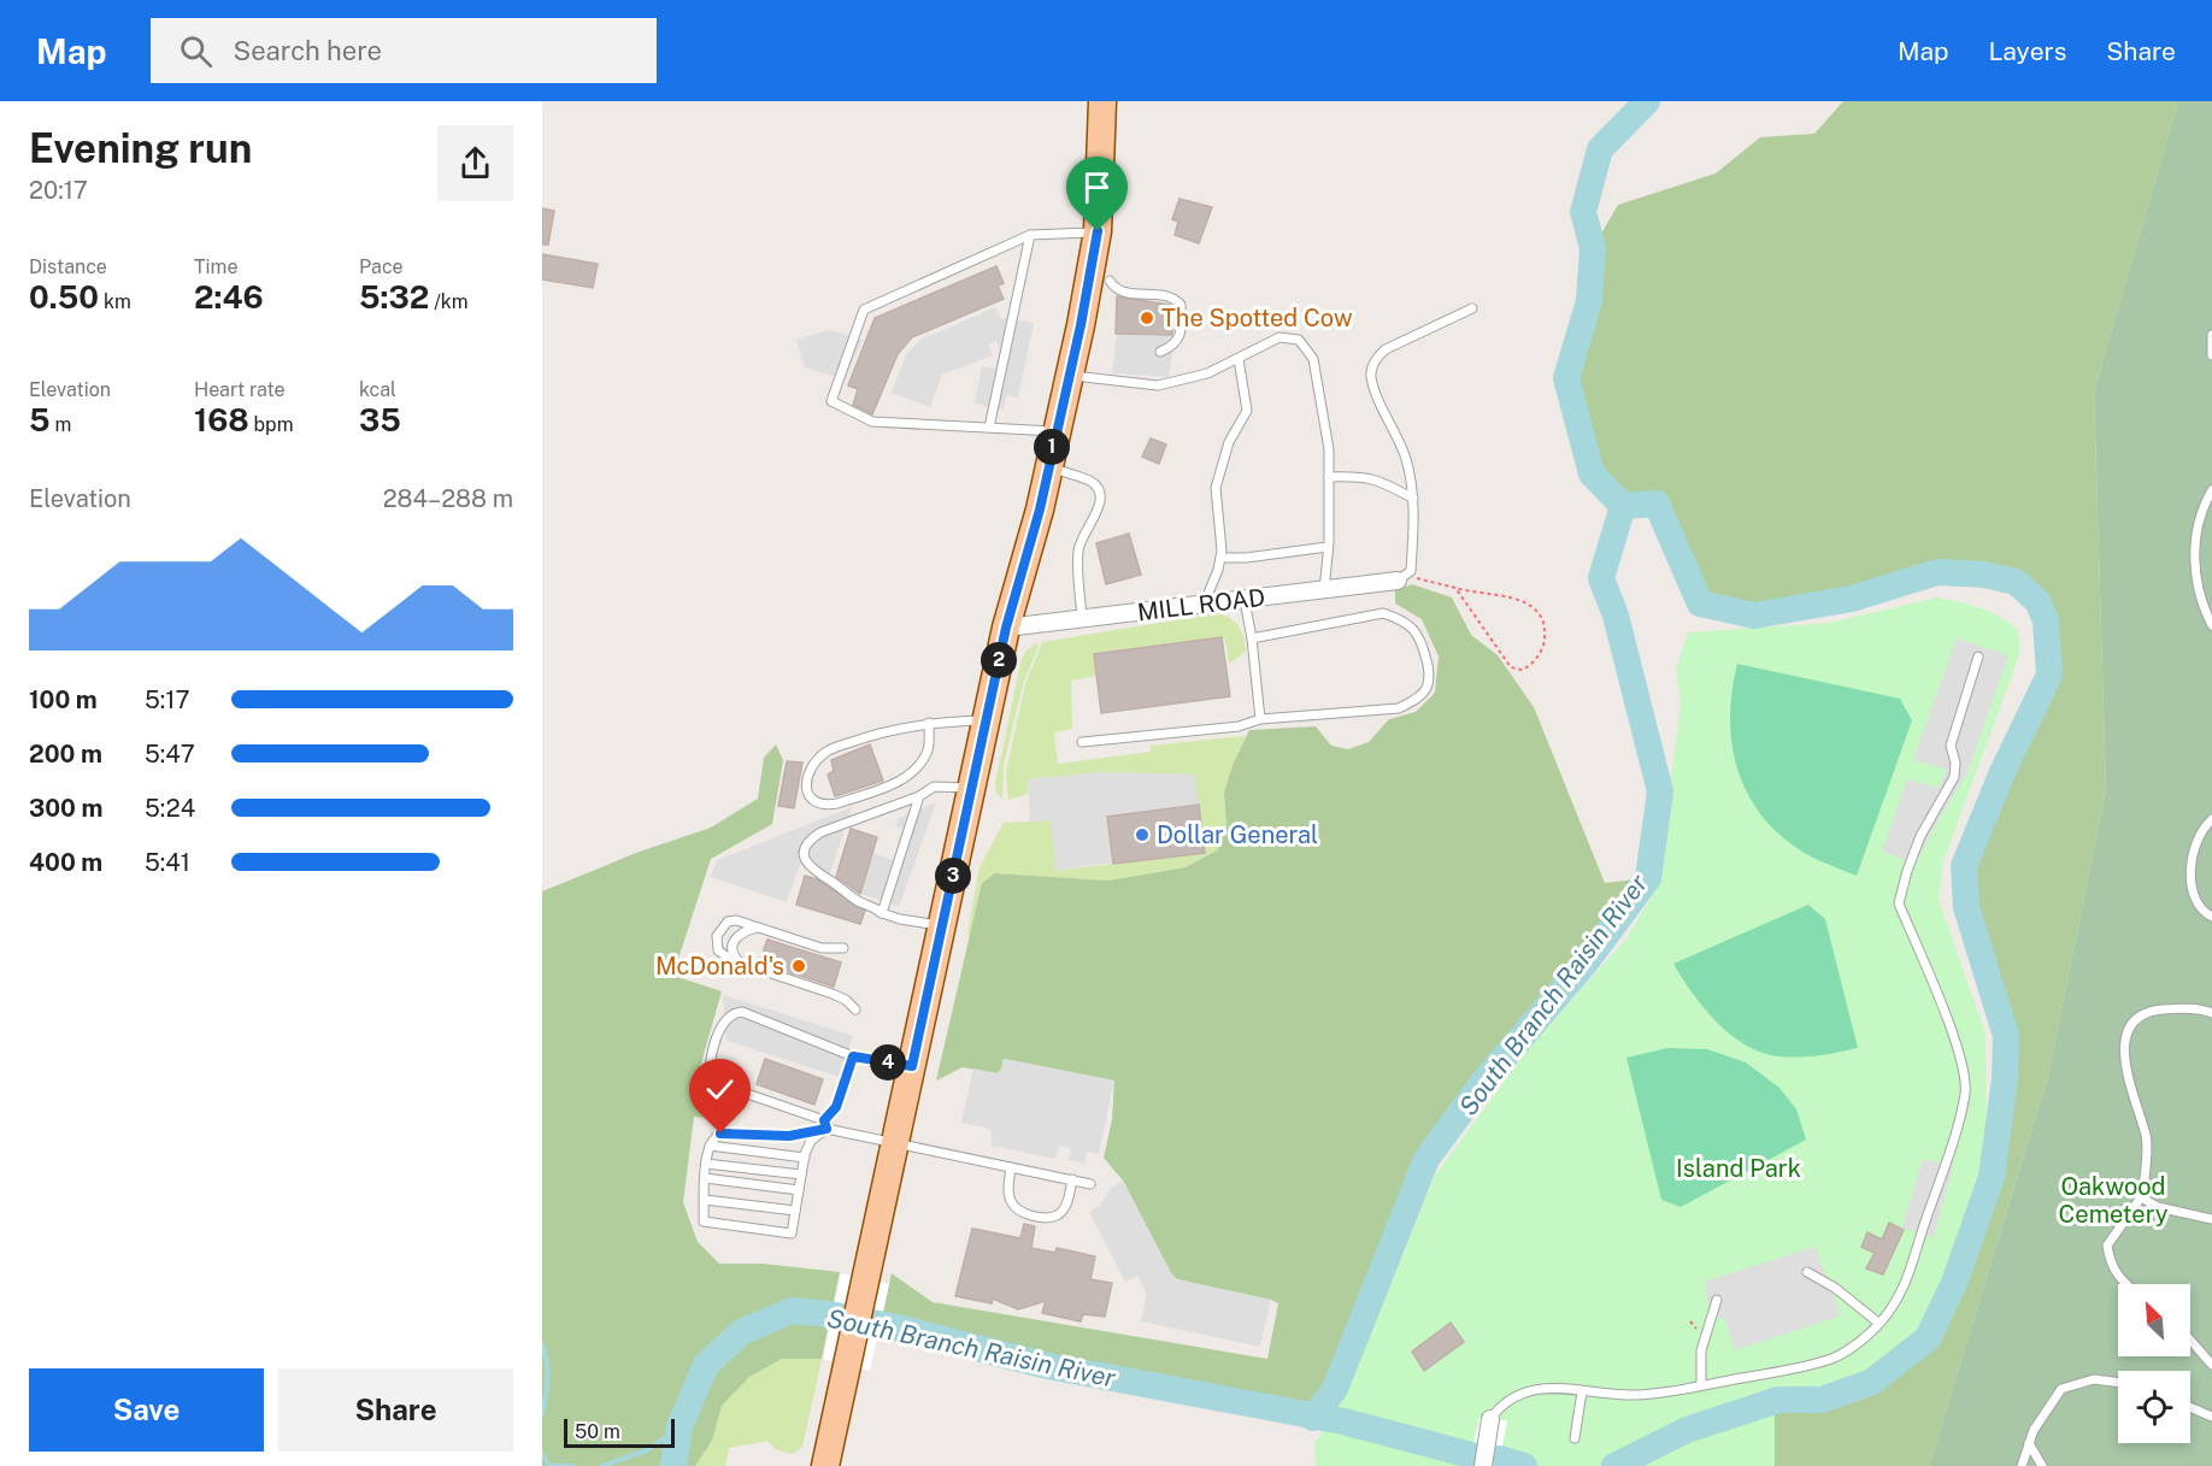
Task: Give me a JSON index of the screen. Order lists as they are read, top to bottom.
{
  "streets": {
    "street": ["MILL ROAD"]
  },
  "water": ["South Branch Raisin River"],
  "parks": ["Island Park", "Oakwood Cemetery"],
  "places": ["The Spotted Cow", "Dollar General", "McDonald's"],
  "scale_bar": "50 m",
  "north": "top left",
  "page": {
    "header": "Map",
    "search": "Search here",
    "nav": ["Map", "Layers", "Share"],
    "heading": ["Evening run", "20:17"],
    "stats": [
      ["Distance", "0.50 km"],
      ["Time", "2:46"],
      ["Pace", "5:32 /km"],
      ["Elevation", "5 m"],
      ["Heart rate", "168 bpm"],
      ["kcal", "35"]
    ],
    "pins": [
      "1",
      "2",
      "3",
      "4"
    ],
    "chart": ["Elevation", "284–288 m"],
    "list": [
      {
        "name": "100 m",
        "note": "5:17"
      },
      {
        "name": "200 m",
        "note": "5:47"
      },
      {
        "name": "300 m",
        "note": "5:24"
      },
      {
        "name": "400 m",
        "note": "5:41"
      }
    ],
    "buttons": ["Save", "Share"],
    "scale": "50 m"
  }
}
